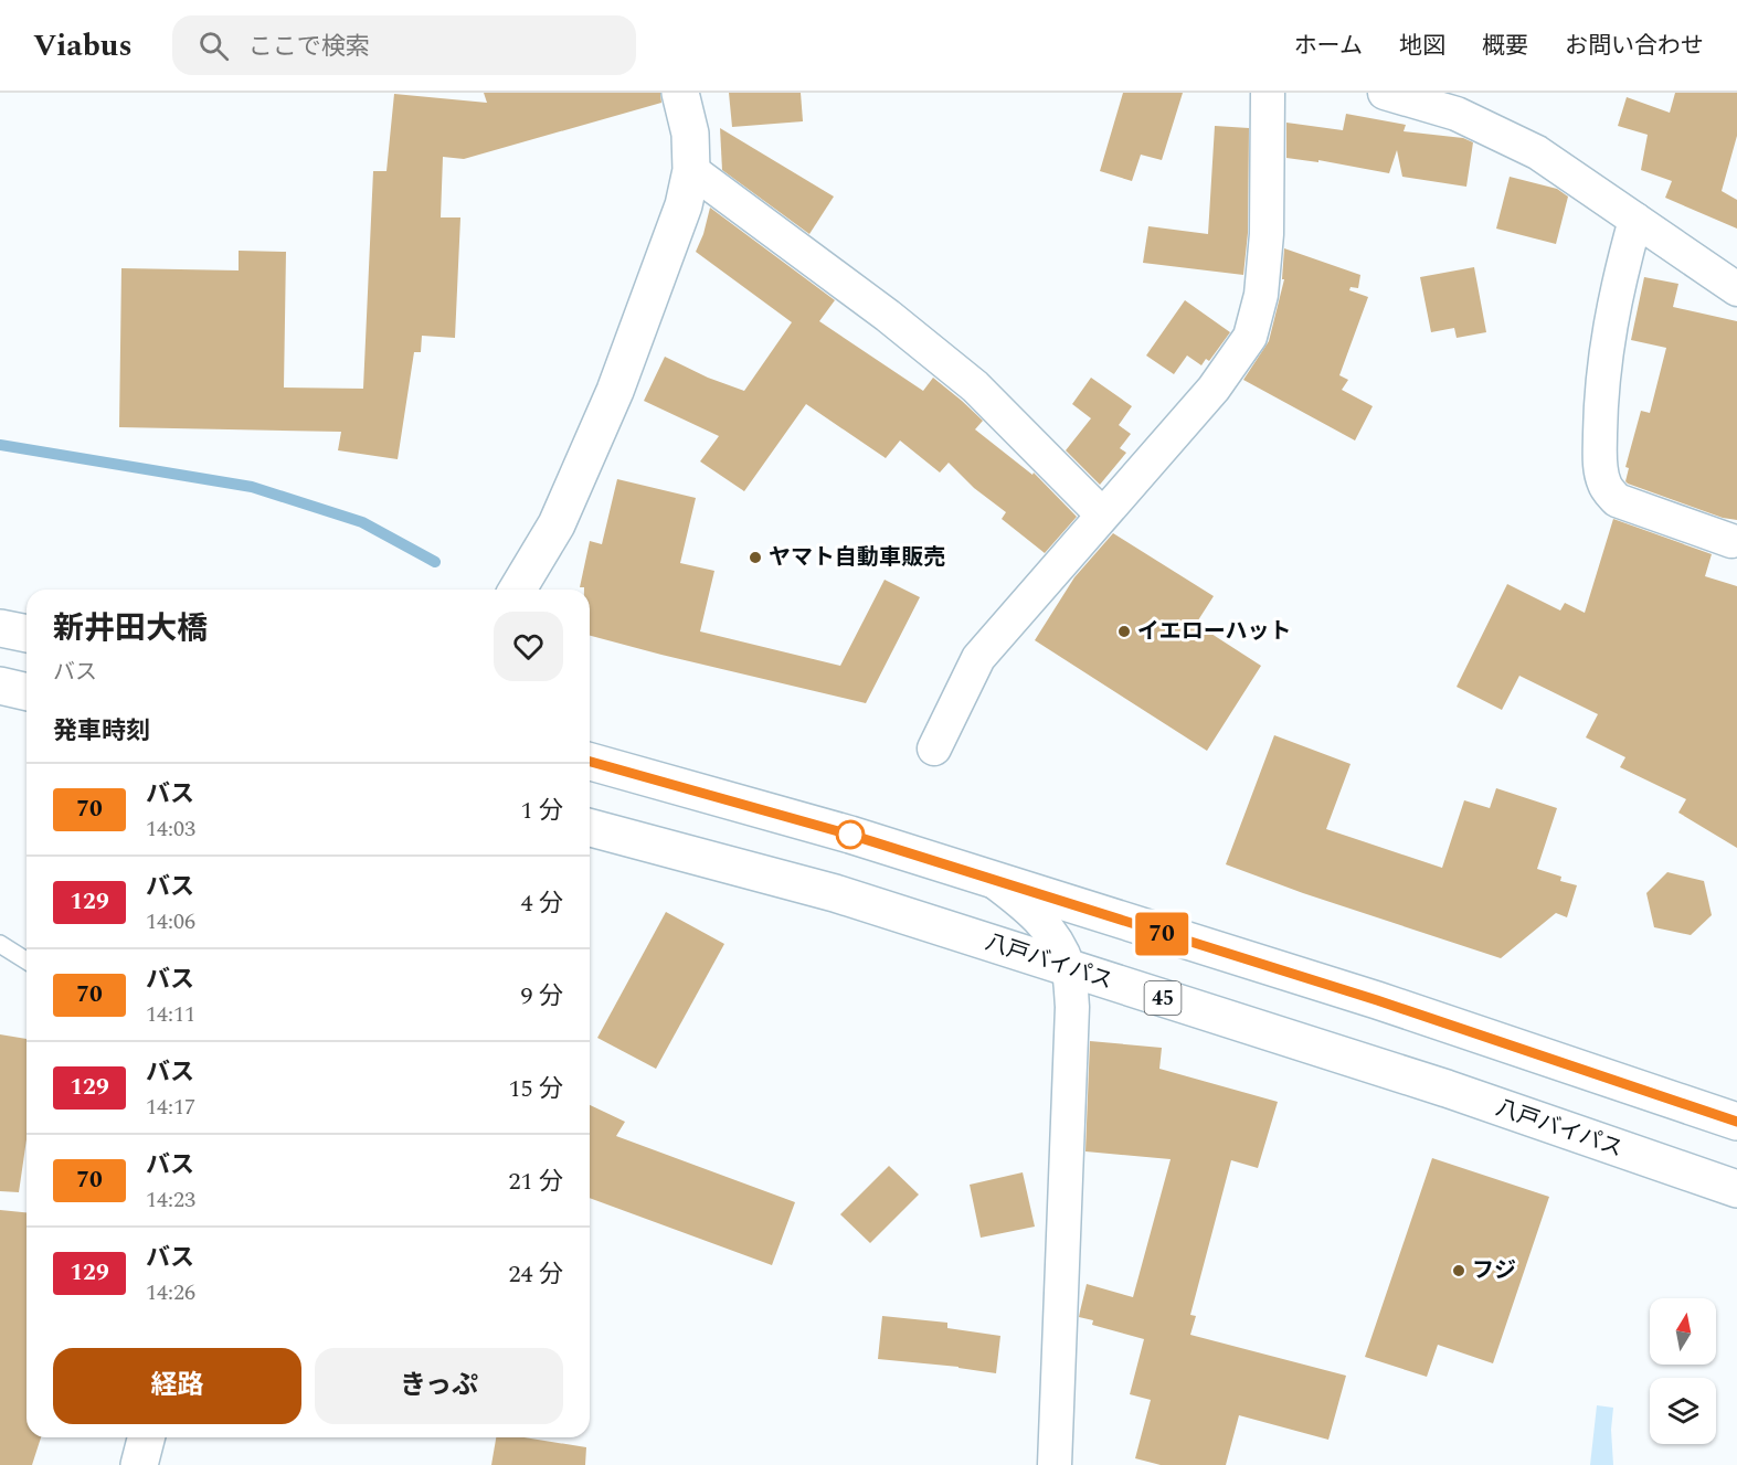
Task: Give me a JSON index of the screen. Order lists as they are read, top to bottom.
{
  "streets": {
    "main road": ["八戸バイパス", "45"]
  },
  "places": ["ヤマト自動車販売", "イエローハット", "フジ"],
  "lines": ["bus line 70"],
  "north": "top",
  "page": {
    "header": "Viabus",
    "search": "ここで検索",
    "nav": [
      "ホーム",
      "地図",
      "概要",
      "お問い合わせ"
    ],
    "on_map": "70",
    "heading": [
      ["新井田大橋", "バス"],
      "発車時刻"
    ],
    "list": [
      {
        "mark": "70",
        "name": "バス",
        "note": "14:03",
        "value": "1 分"
      },
      {
        "mark": "129",
        "name": "バス",
        "note": "14:06",
        "value": "4 分"
      },
      {
        "mark": "70",
        "name": "バス",
        "note": "14:11",
        "value": "9 分"
      },
      {
        "mark": "129",
        "name": "バス",
        "note": "14:17",
        "value": "15 分"
      },
      {
        "mark": "70",
        "name": "バス",
        "note": "14:23",
        "value": "21 分"
      },
      {
        "mark": "129",
        "name": "バス",
        "note": "14:26",
        "value": "24 分"
      }
    ],
    "buttons": ["経路", "きっぷ"]
  }
}
